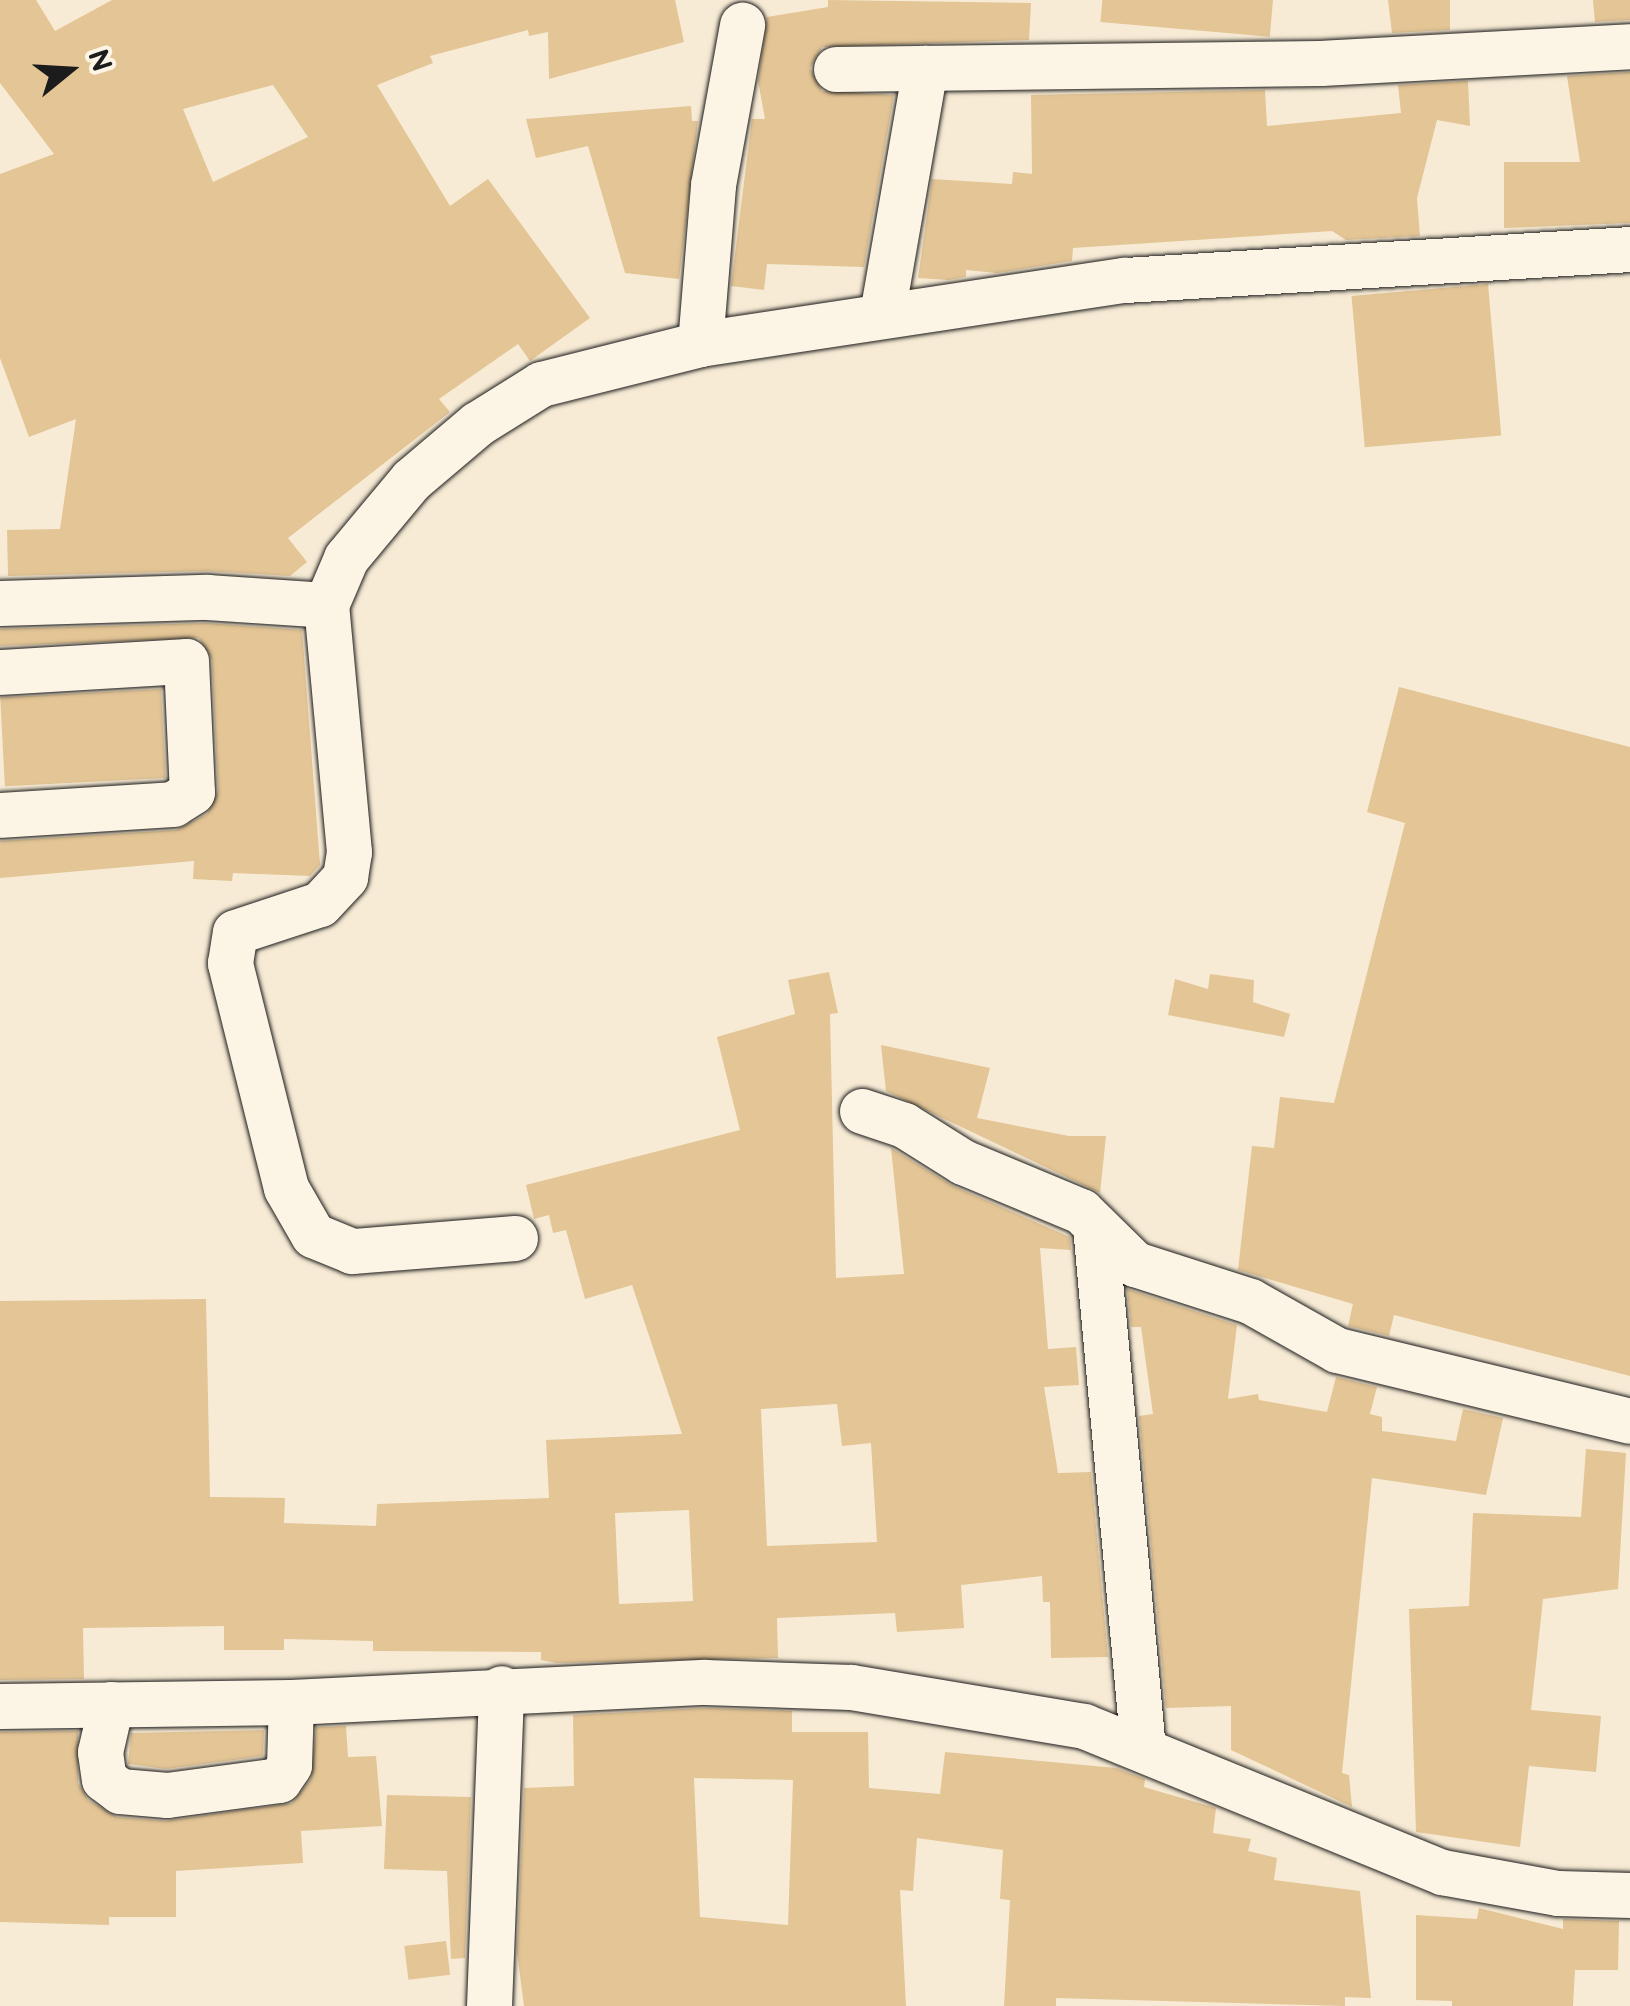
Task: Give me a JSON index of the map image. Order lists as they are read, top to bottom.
{
  "north": "right"
}
